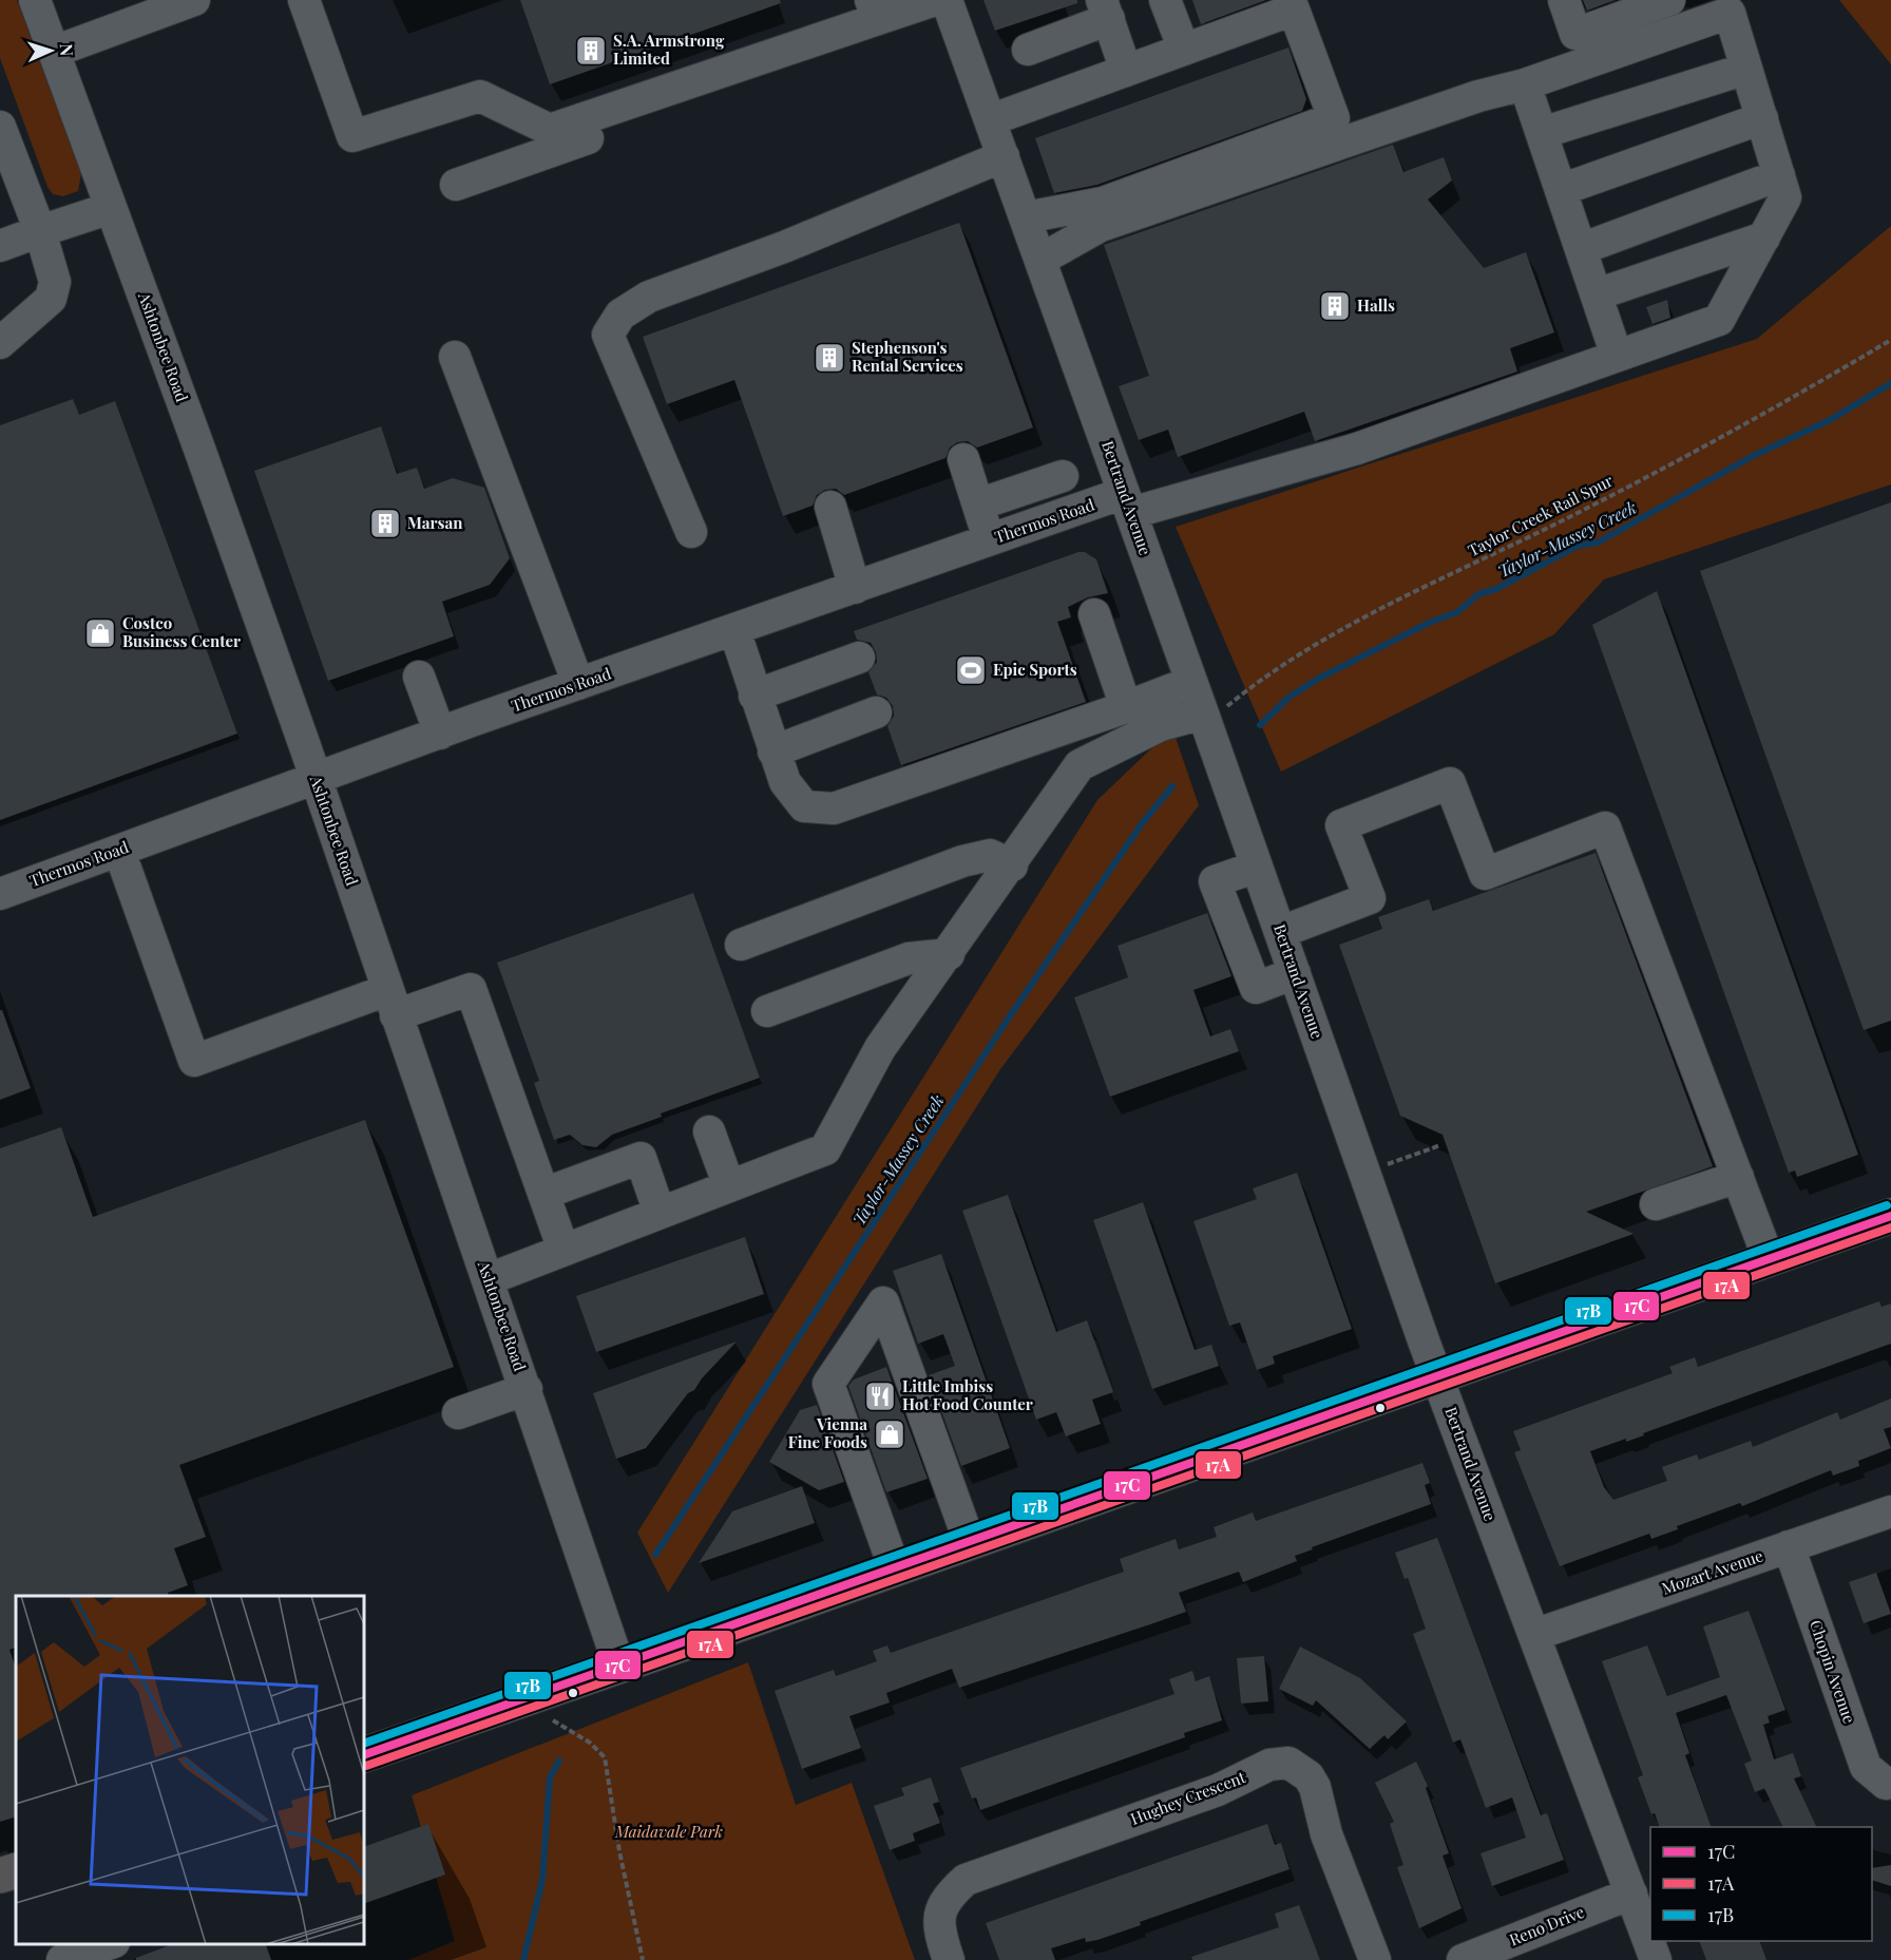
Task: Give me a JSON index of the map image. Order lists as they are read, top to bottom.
{
  "streets": {
    "street": [
      "Ashtonbee Road",
      "Bertrand Avenue",
      "Thermos Road",
      "Mozart Avenue",
      "Chopin Avenue",
      "Hughey Crescent",
      "Reno Drive"
    ],
    "path": ["Taylor Creek Rail Spur"]
  },
  "crossings": [
    ["Ashtonbee Road", "Thermos Road"],
    ["Bertrand Avenue", "Taylor Creek Rail Spur"],
    ["Bertrand Avenue", "Thermos Road"],
    ["Bertrand Avenue", "Mozart Avenue"],
    ["Bertrand Avenue", "Reno Drive"],
    ["Mozart Avenue", "Chopin Avenue"]
  ],
  "water": ["Taylor-Massey Creek"],
  "parks": ["Maidavale Park"],
  "places": {
    "building": [
      "S.A. Armstrong Limited",
      "Halls",
      "Stephenson's Rental Services",
      "Marsan"
    ],
    "shop": ["Costco Business Center", "Vienna Fine Foods"],
    "sports": ["Epic Sports"],
    "restaurant": ["Little Imbiss Hot Food Counter"]
  },
  "lines": ["transit line 17B", "transit line 17C", "transit line 17A"],
  "legend": ["17C", "17A", "17B"],
  "north": "right"
}
